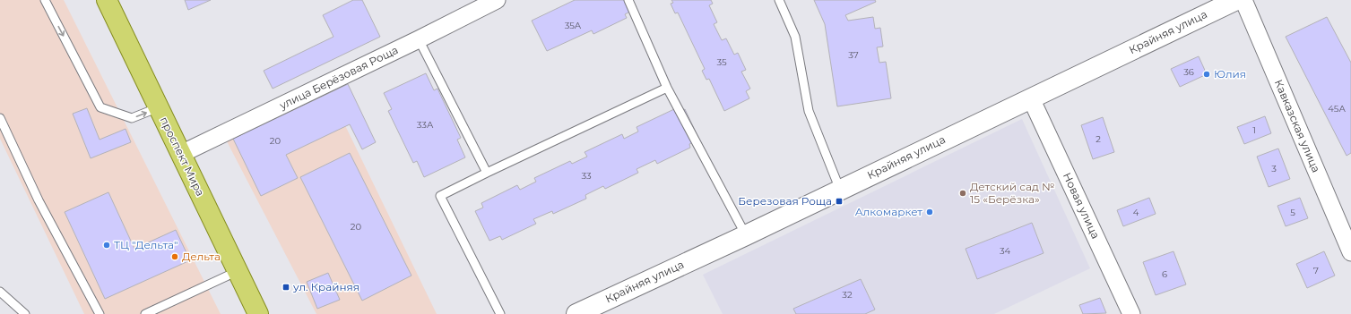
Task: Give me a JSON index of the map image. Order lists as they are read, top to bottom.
{
  "streets": {
    "main road": ["проспект Мира"],
    "street": [
      "Крайняя улица",
      "улица Берёзовая Роща",
      "Кавказская улица",
      "Новая улица"
    ]
  },
  "crossings": [
    ["Крайняя улица", "Новая улица"],
    ["улица Берёзовая Роща", "проспект Мира"]
  ],
  "places": {
    "other": [
      "Юлия",
      "Детский сад № 15 «Берёзка»",
      "Алкомаркет",
      "ТЦ \"Дельта\"",
      "Дельта"
    ],
    "transit": ["Березовая Роща", "ул. Крайняя"]
  },
  "house_numbers": [
    "35А",
    "37",
    "35",
    "36",
    "45А",
    "33А",
    "1",
    "2",
    "20",
    "3",
    "33",
    "4",
    "5",
    "20",
    "34",
    "7",
    "6",
    "32"
  ]
}
